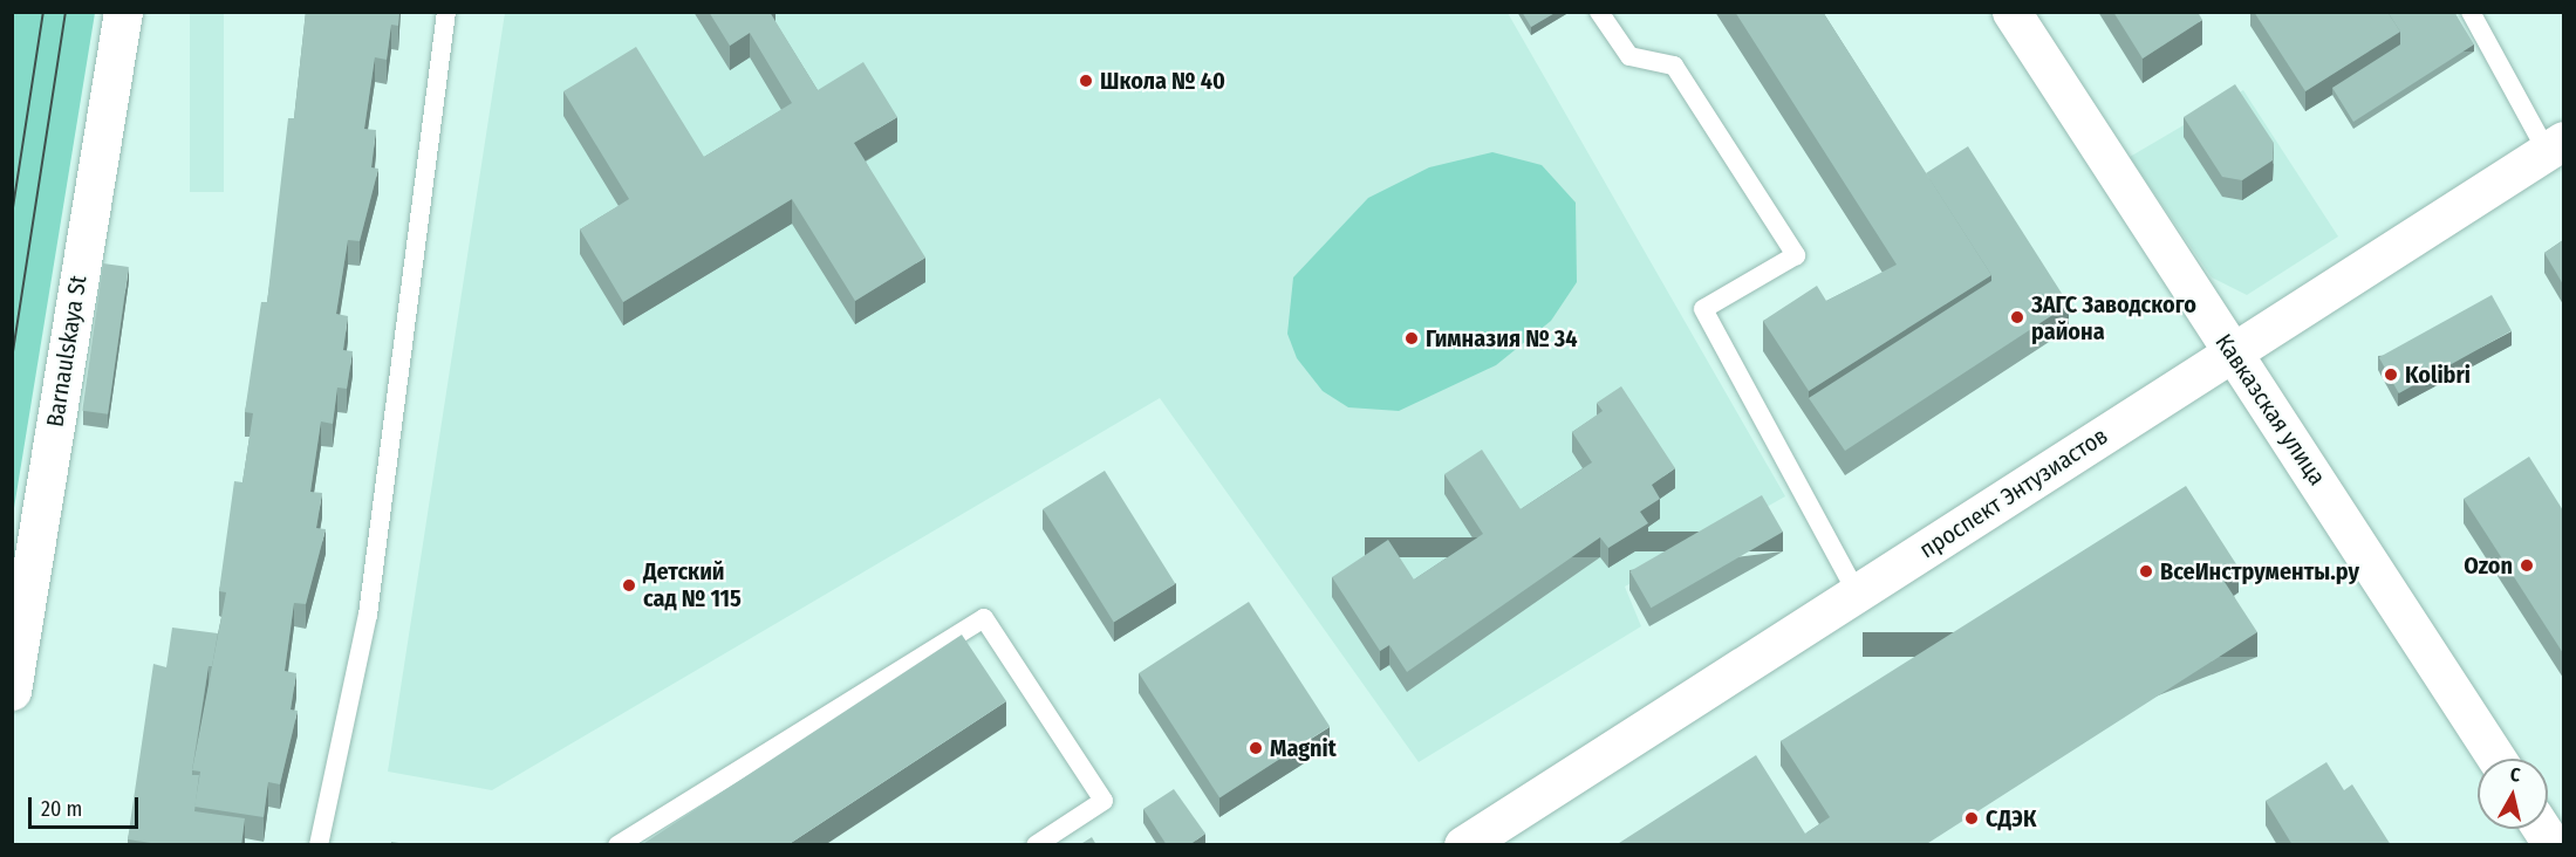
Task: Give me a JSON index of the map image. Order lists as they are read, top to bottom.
{
  "streets": {
    "street": ["Barnaulskaya St", "Кавказская улица", "проспект Энтузиастов"]
  },
  "crossings": [
    ["Кавказская улица", "проспект Энтузиастов"]
  ],
  "places": [
    "Школа № 40",
    "ЗАГС Заводского района",
    "Гимназия № 34",
    "Kolibri",
    "Ozon",
    "ВсеИнструменты.ру",
    "Детский сад № 115",
    "Magnit",
    "СДЭК"
  ],
  "scale_bar": "20 m",
  "north": "top"
}
